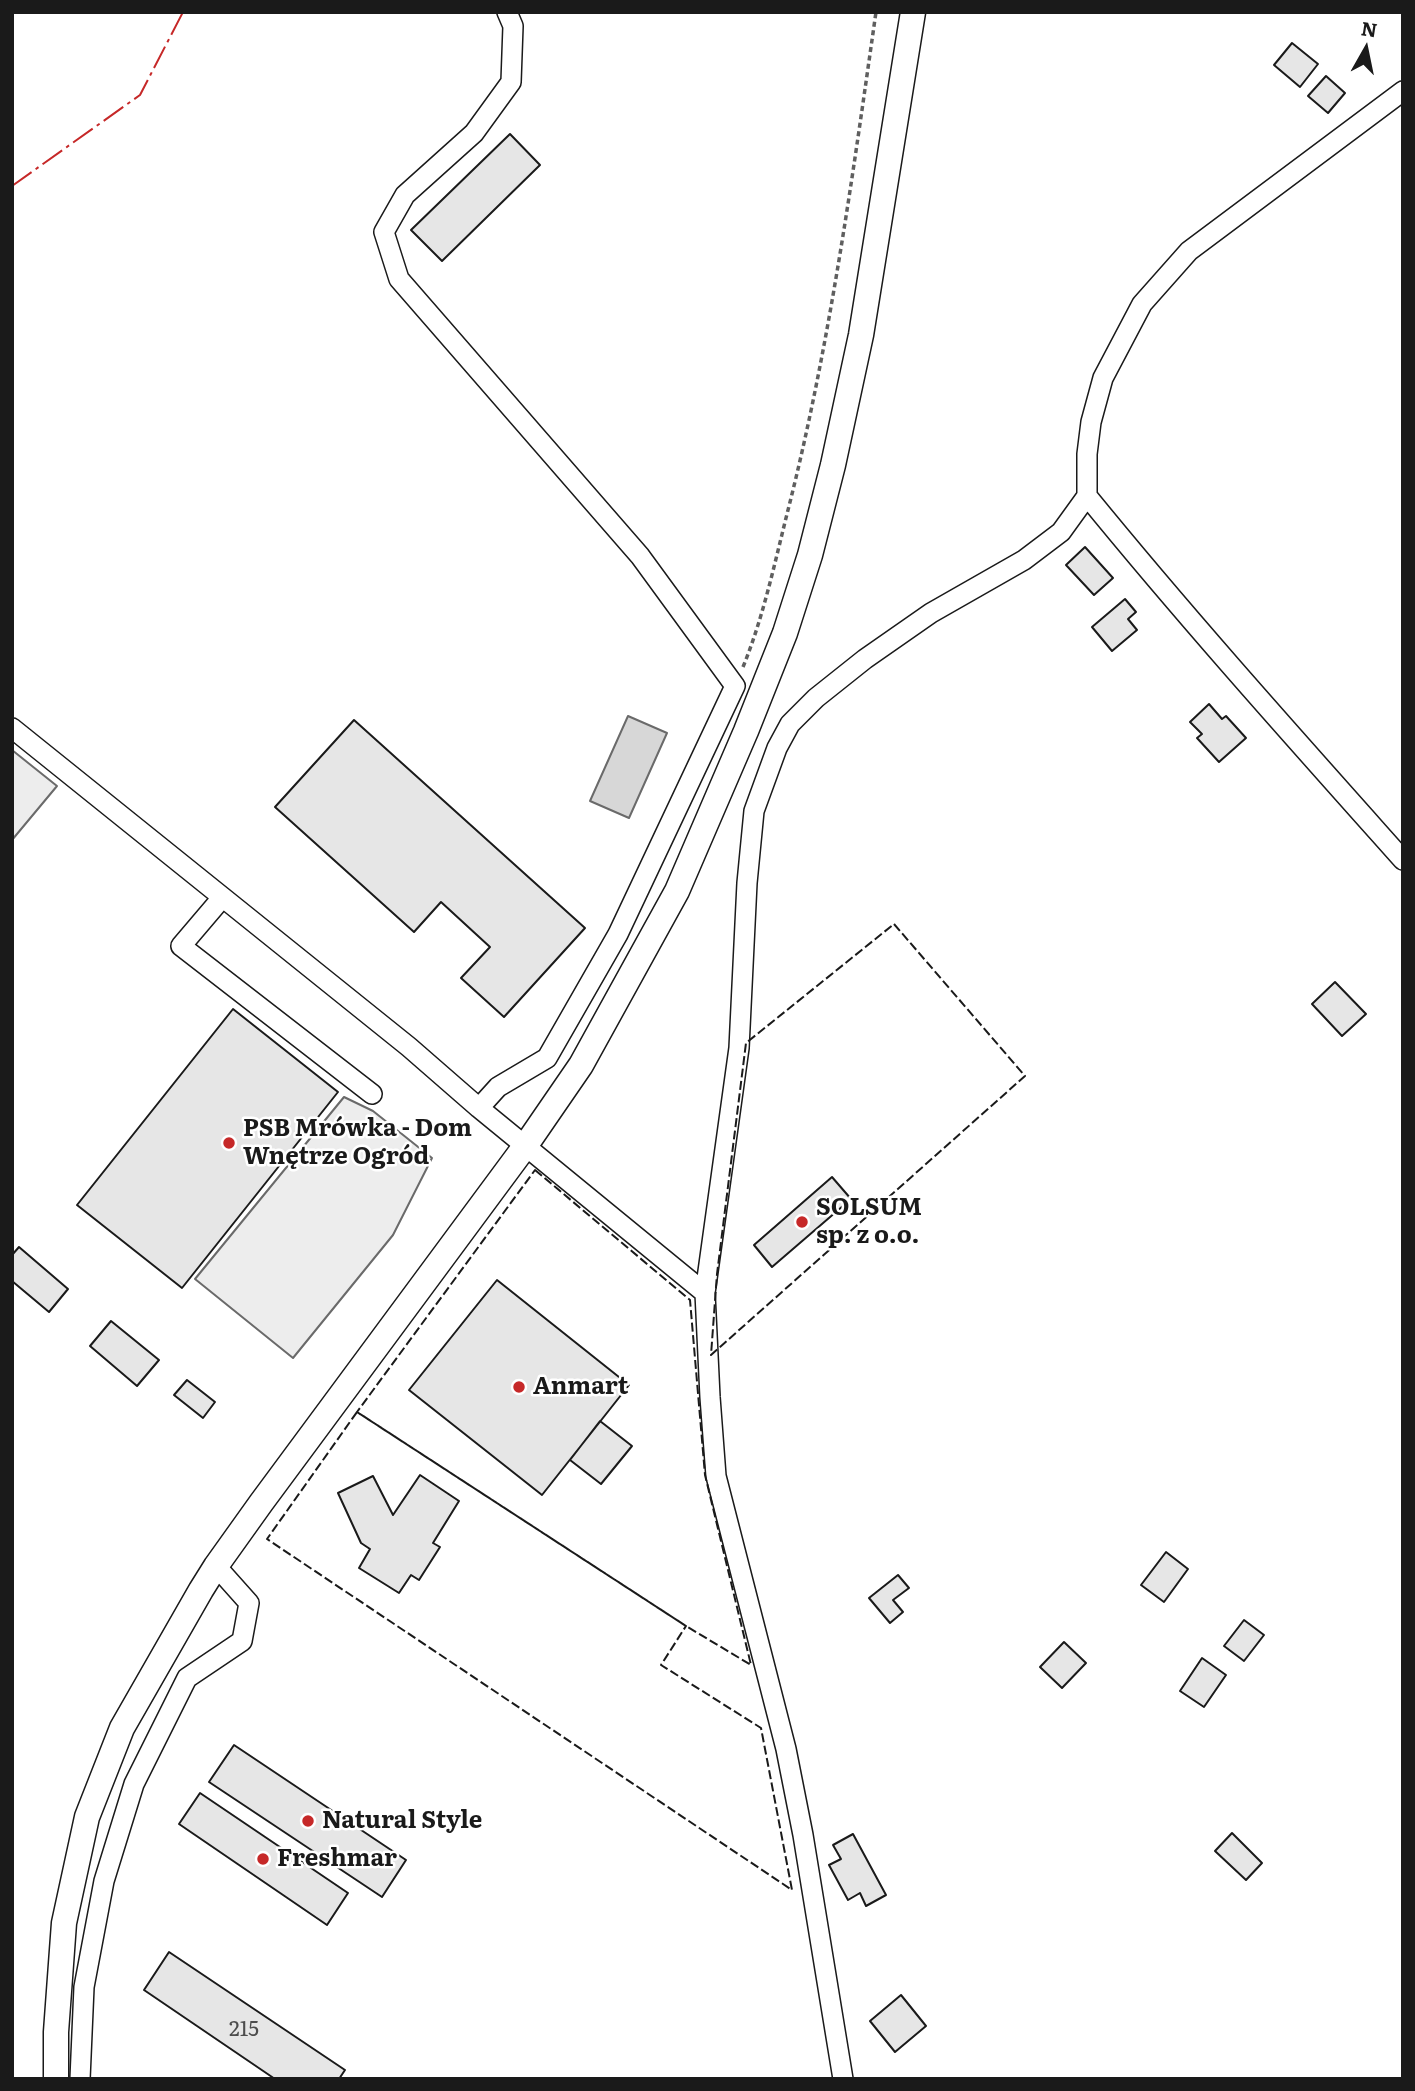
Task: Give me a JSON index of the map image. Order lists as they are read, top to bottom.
{
  "places": [
    "PSB Mrówka - Dom Wnętrze Ogród",
    "SOLSUM sp. z o.o.",
    "Anmart",
    "Natural Style",
    "Freshmar"
  ],
  "house_numbers": ["215"],
  "north": "top"
}
